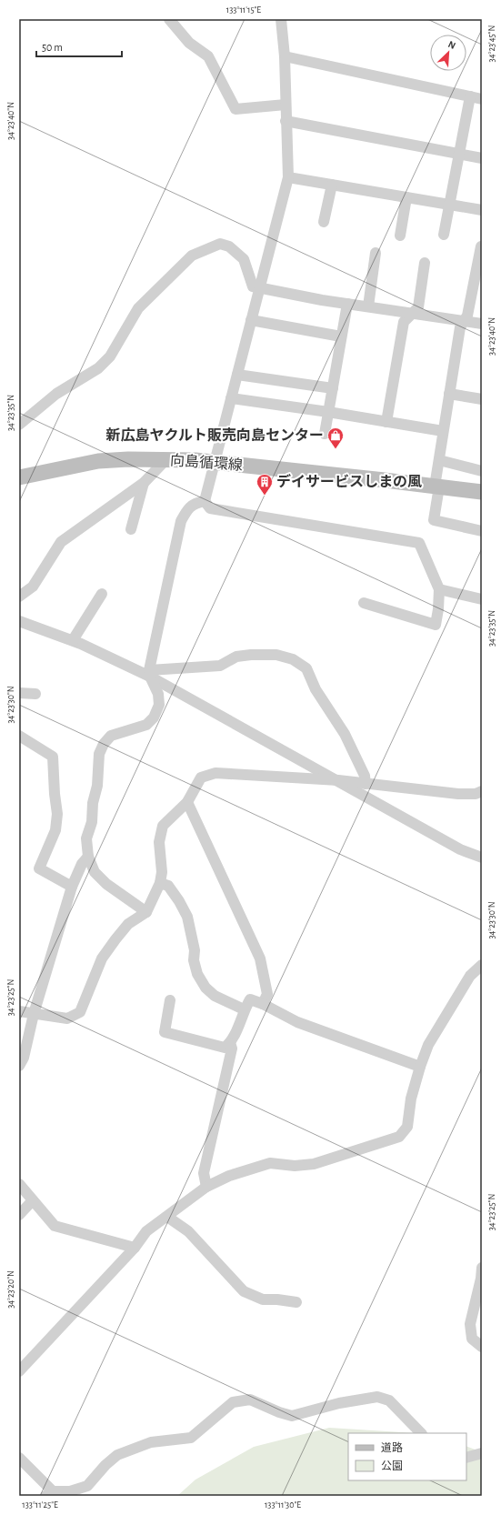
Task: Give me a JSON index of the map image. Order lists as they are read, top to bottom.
{
  "streets": {
    "main road": ["向島循環線"]
  },
  "places": {
    "shop": ["新広島ヤクルト販売向島センター"],
    "building": ["デイサービスしまの風"]
  },
  "legend": ["道路", "公園"],
  "scale_bar": "50 m",
  "north": "top right",
  "coordinates": [
    "133°11'15\"E",
    "34°23'45\"N",
    "34°23'40\"N",
    "34°23'35\"N",
    "34°23'30\"N",
    "34°23'25\"N",
    "34°23'20\"N",
    "133°11'25\"E",
    "133°11'30\"E"
  ]
}
